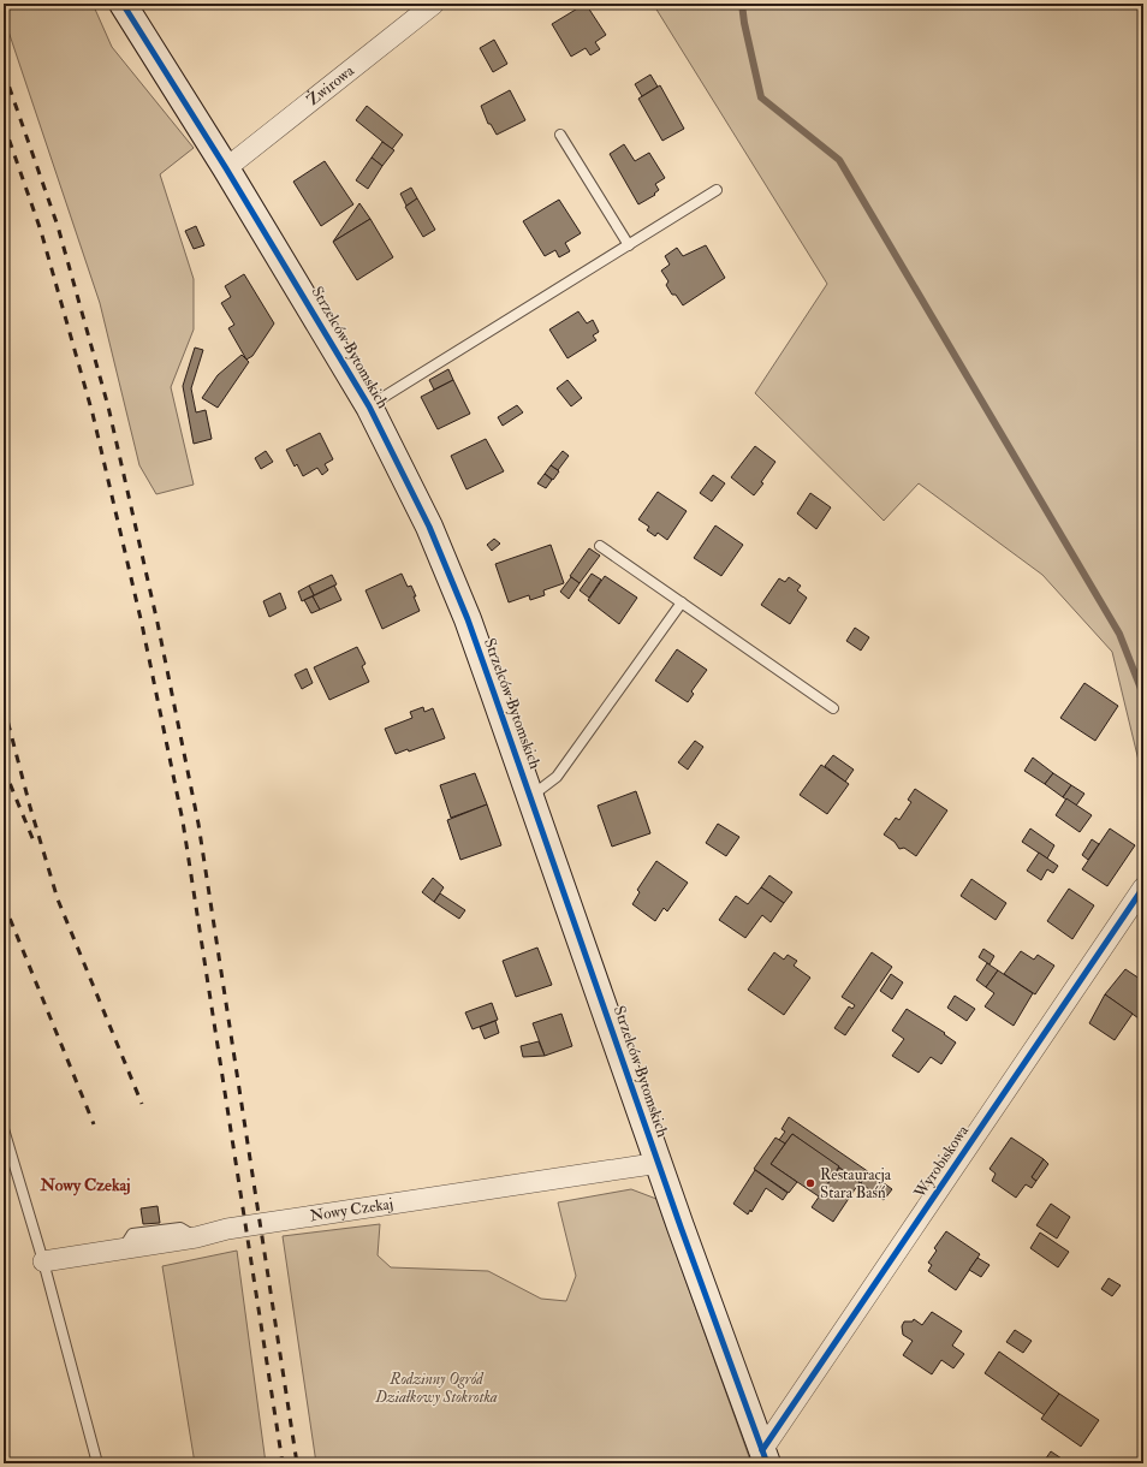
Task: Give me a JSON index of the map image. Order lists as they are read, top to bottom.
{
  "streets": {
    "street": [
      "Żwirowa",
      "Strzelców Bytomskich",
      "Wyrobiskowa",
      "Nowy Czekaj"
    ]
  },
  "crossings": [
    ["Żwirowa", "Strzelców Bytomskich"],
    ["Strzelców Bytomskich", "Wyrobiskowa"],
    ["Strzelców Bytomskich", "Nowy Czekaj"]
  ],
  "districts": ["Nowy Czekaj"],
  "parks": ["Rodzinny Ogród Działkowy Stokrotka"],
  "places": ["Restauracja Stara Baśń"]
}
